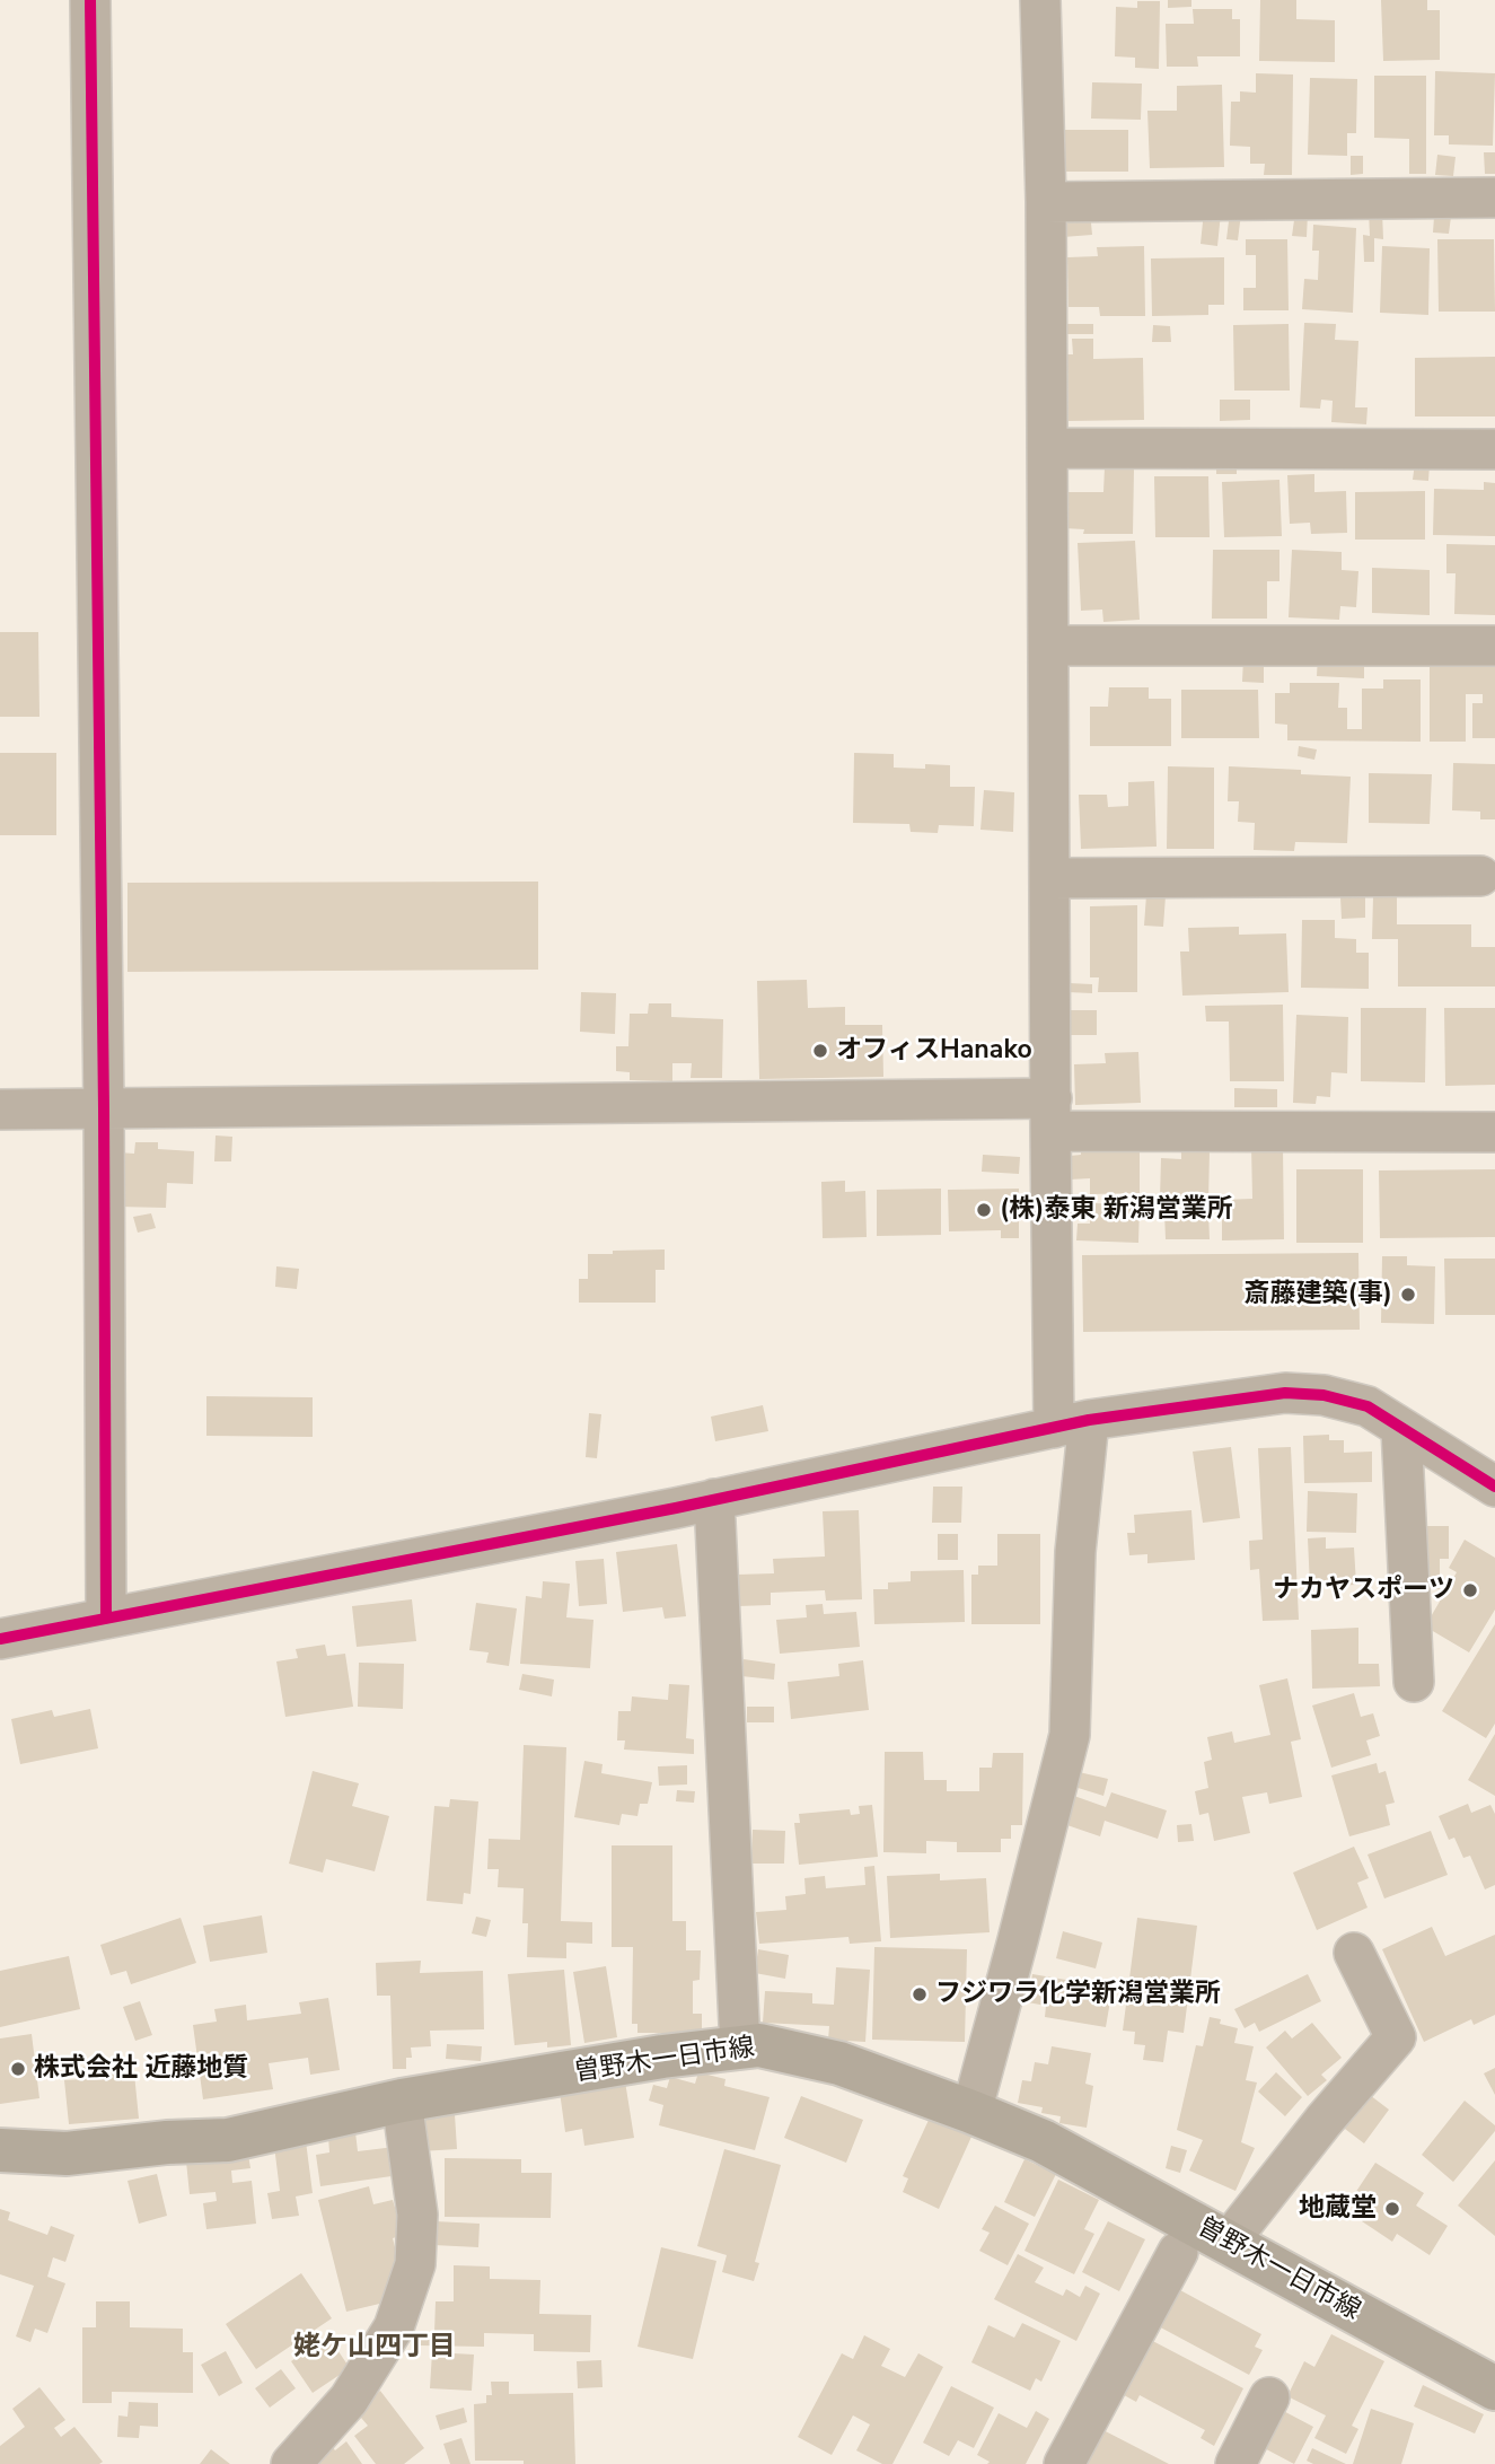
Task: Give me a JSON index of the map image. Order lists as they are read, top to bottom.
{
  "streets": {
    "main road": ["曽野木一日市線"]
  },
  "districts": ["姥ケ山四丁目"],
  "places": [
    "オフィスHanako",
    "(株)泰東 新潟営業所",
    "斎藤建築(事)",
    "ナカヤスポーツ",
    "フジワラ化学新潟営業所",
    "株式会社 近藤地質",
    "地蔵堂"
  ]
}
